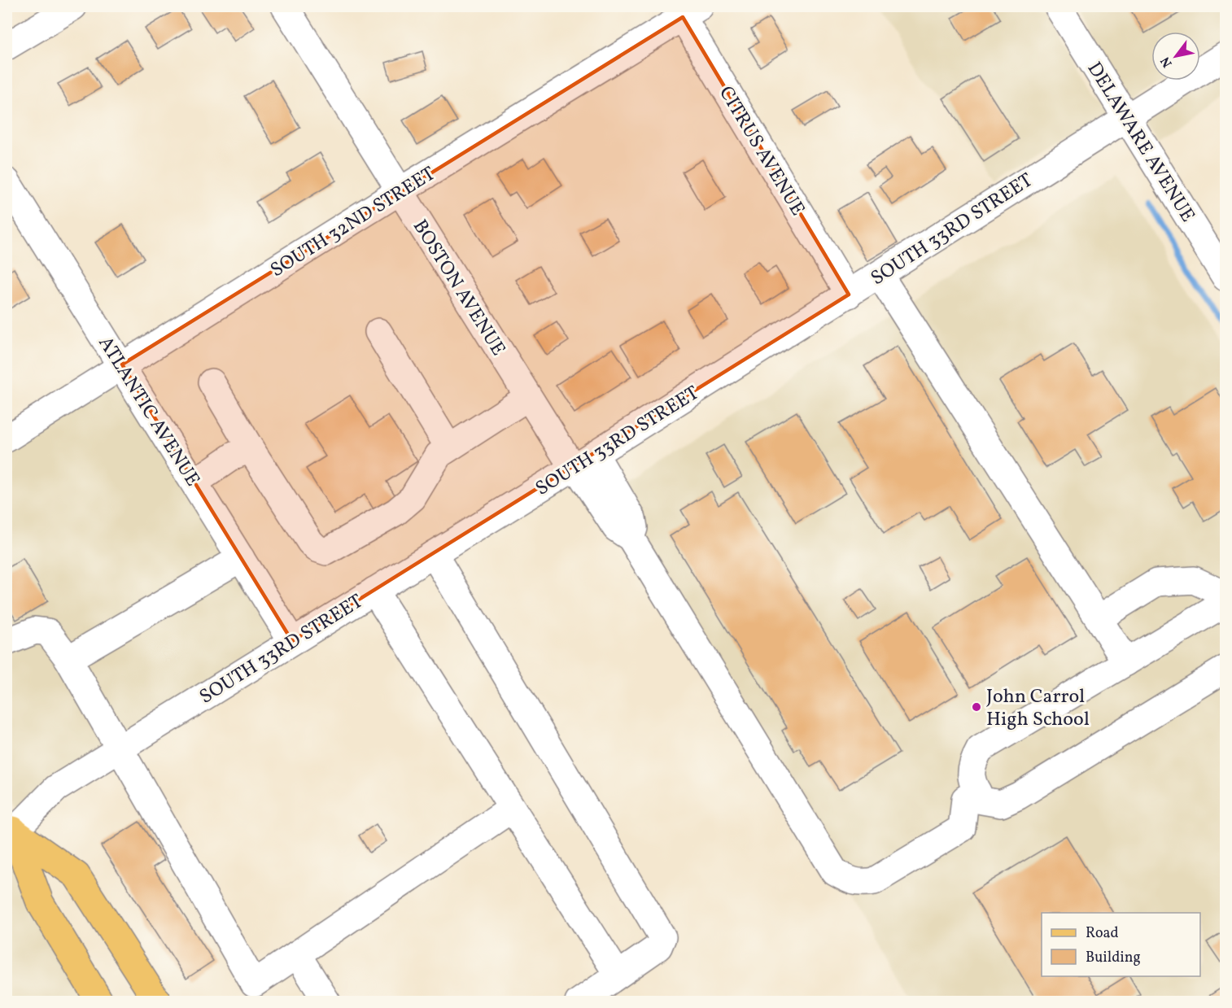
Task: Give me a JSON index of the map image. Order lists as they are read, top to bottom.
{
  "streets": {
    "street": [
      "DELAWARE AVENUE",
      "CITRUS AVENUE",
      "SOUTH 32ND STREET",
      "SOUTH 33RD STREET",
      "BOSTON AVENUE",
      "ATLANTIC AVENUE"
    ]
  },
  "crossings": [
    ["DELAWARE AVENUE", "SOUTH 33RD STREET"],
    ["CITRUS AVENUE", "SOUTH 32ND STREET"],
    ["CITRUS AVENUE", "SOUTH 33RD STREET"],
    ["SOUTH 32ND STREET", "BOSTON AVENUE"],
    ["SOUTH 32ND STREET", "ATLANTIC AVENUE"],
    ["SOUTH 33RD STREET", "BOSTON AVENUE"],
    ["SOUTH 33RD STREET", "ATLANTIC AVENUE"]
  ],
  "places": ["John Carrol High School"],
  "legend": ["Road", "Building"],
  "north": "bottom left"
}
